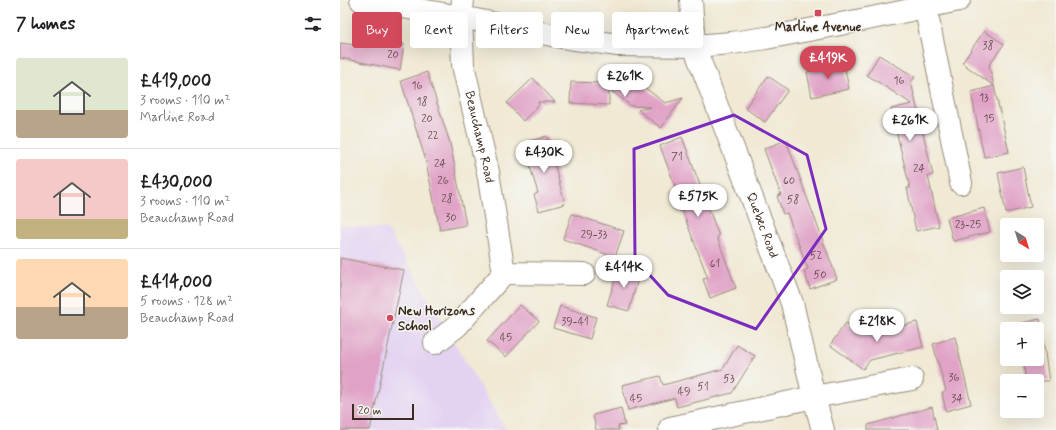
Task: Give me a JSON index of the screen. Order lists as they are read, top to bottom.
{
  "streets": {
    "street": ["Beauchamp Road", "Quebec Road"]
  },
  "places": {
    "transit": ["Marline Avenue"],
    "other": ["New Horizons School"]
  },
  "house_numbers": [
    "38",
    "20",
    "16",
    "16",
    "13",
    "18",
    "20",
    "15",
    "22",
    "71",
    "24",
    "24",
    "26",
    "60",
    "28",
    "58",
    "30",
    "23-25",
    "29-33",
    "52",
    "61",
    "50",
    "39-41",
    "45",
    "36",
    "53",
    "51",
    "49",
    "45",
    "34"
  ],
  "scale_bar": "20 m",
  "north": "bottom right",
  "page": {
    "heading": "7 homes",
    "chip": [
      "Buy",
      "Rent",
      "Filters",
      "New",
      "Apartment"
    ],
    "price": [
      "£419K",
      "£261K",
      "£261K",
      "£430K",
      "£575K",
      "£414K",
      "£218K"
    ],
    "list": [
      {
        "name": "£419,000",
        "note": "3 rooms · 110 m² · Marline Road"
      },
      {
        "name": "£430,000",
        "note": "3 rooms · 110 m² · Beauchamp Road"
      },
      {
        "name": "£414,000",
        "note": "5 rooms · 128 m² · Beauchamp Road"
      }
    ],
    "map_buttons": ["+", "−"],
    "scale": "20 m"
  }
}
